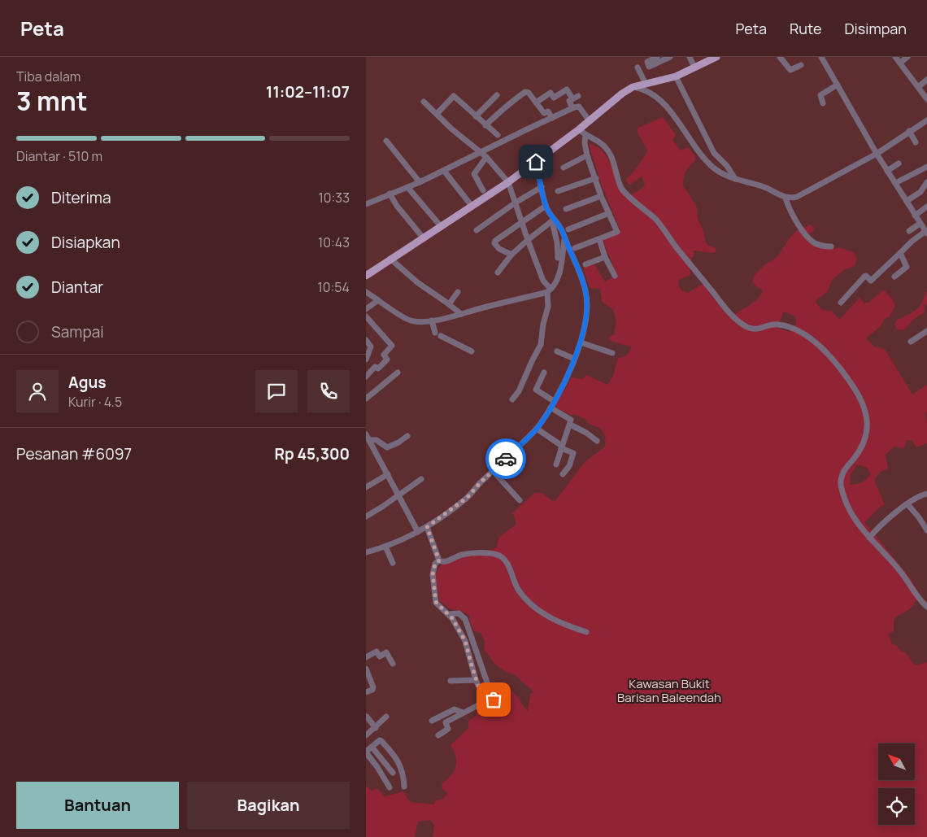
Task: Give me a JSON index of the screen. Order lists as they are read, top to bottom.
{
  "parks": ["Kawasan Bukit Barisan Baleendah"],
  "north": "top left",
  "page": {
    "header": "Peta",
    "nav": ["Peta", "Rute", "Disimpan"],
    "heading": ["3 mnt", "Tiba dalam", "11:02–11:07"],
    "panel": [
      "Agus",
      "Kurir · 4.5",
      "Pesanan #6097",
      "Rp 45,300"
    ],
    "bar": "Diantar · 510 m",
    "list": [
      ["Diterima", "10:33"],
      ["Disiapkan", "10:43"],
      ["Diantar", "10:54"],
      "Sampai"
    ],
    "buttons": ["Bantuan", "Bagikan"]
  }
}
